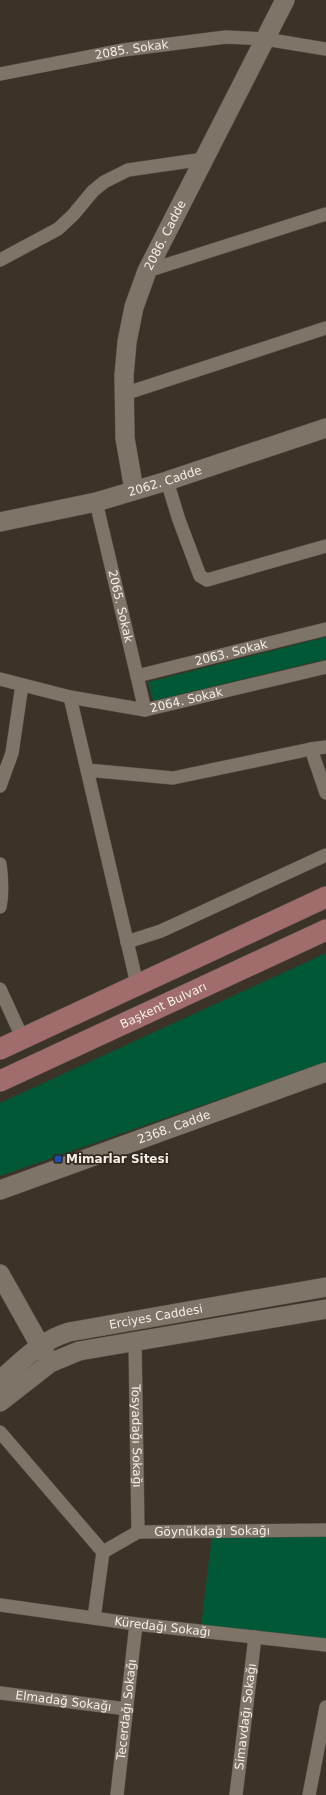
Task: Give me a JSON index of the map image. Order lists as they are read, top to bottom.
{
  "streets": {
    "main road": ["Başkent Bulvarı"],
    "street": [
      "2085. Sokak",
      "2086. Cadde",
      "2062. Cadde",
      "2065. Sokak",
      "2063. Sokak",
      "2064. Sokak",
      "2368. Cadde",
      "Erciyes Caddesi",
      "Tosyadağı Sokağı",
      "Göynükdağı Sokağı",
      "Küredağı Sokağı",
      "Elmadağ Sokağı",
      "Tecerdağı Sokağı",
      "Simavdağı Sokağı"
    ]
  },
  "crossings": [
    ["2085. Sokak", "2086. Cadde"],
    ["2086. Cadde", "2062. Cadde"],
    ["2062. Cadde", "2065. Sokak"],
    ["2065. Sokak", "2063. Sokak"],
    ["2065. Sokak", "2064. Sokak"],
    ["Erciyes Caddesi", "Tosyadağı Sokağı"],
    ["Tosyadağı Sokağı", "Göynükdağı Sokağı"],
    ["Küredağı Sokağı", "Tecerdağı Sokağı"],
    ["Küredağı Sokağı", "Simavdağı Sokağı"],
    ["Elmadağ Sokağı", "Tecerdağı Sokağı"]
  ],
  "places": {
    "transit": ["Mimarlar Sitesi"]
  }
}
